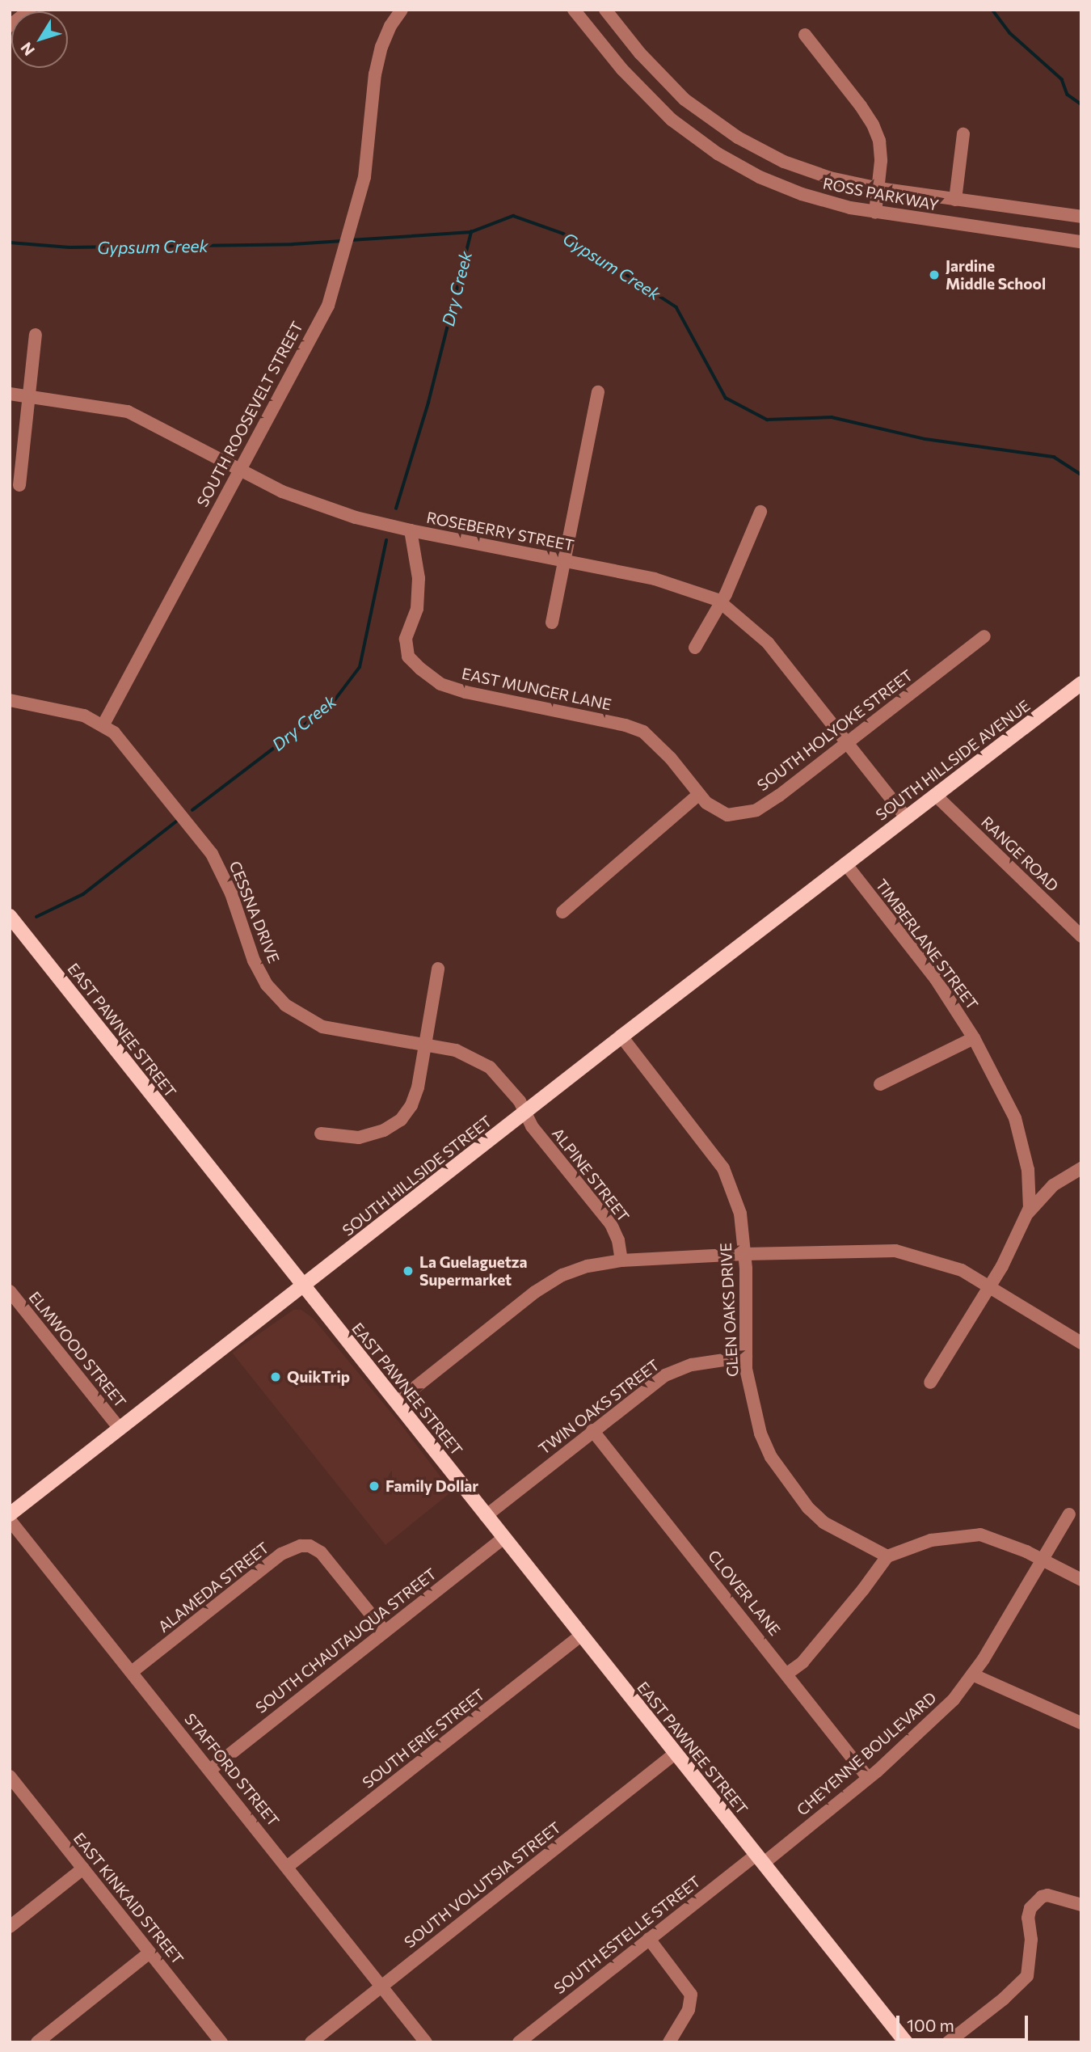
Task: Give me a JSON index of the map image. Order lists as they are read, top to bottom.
{
  "streets": {
    "main road": ["SOUTH HILLSIDE AVENUE", "EAST PAWNEE STREET", "SOUTH HILLSIDE STREET"],
    "street": [
      "ROSS PARKWAY",
      "SOUTH ROOSEVELT STREET",
      "ROSEBERRY STREET",
      "EAST MUNGER LANE",
      "SOUTH HOLYOKE STREET",
      "RANGE ROAD",
      "CESSNA DRIVE",
      "TIMBERLANE STREET",
      "ALPINE STREET",
      "GLEN OAKS DRIVE",
      "ELMWOOD STREET",
      "TWIN OAKS STREET",
      "ALAMEDA STREET",
      "CLOVER LANE",
      "SOUTH CHAUTAUQUA STREET",
      "SOUTH ERIE STREET",
      "CHEYENNE BOULEVARD",
      "STAFFORD STREET",
      "SOUTH VOLUTSIA STREET",
      "EAST KINKAID STREET",
      "SOUTH ESTELLE STREET"
    ]
  },
  "crossings": [
    ["SOUTH ROOSEVELT STREET", "ROSEBERRY STREET"],
    ["SOUTH ROOSEVELT STREET", "CESSNA DRIVE"],
    ["ROSEBERRY STREET", "EAST MUNGER LANE"],
    ["ROSEBERRY STREET", "SOUTH HOLYOKE STREET"],
    ["ROSEBERRY STREET", "SOUTH HILLSIDE AVENUE"],
    ["EAST MUNGER LANE", "SOUTH HOLYOKE STREET"],
    ["SOUTH HILLSIDE AVENUE", "RANGE ROAD"],
    ["SOUTH HILLSIDE AVENUE", "TIMBERLANE STREET"],
    ["SOUTH HILLSIDE AVENUE", "SOUTH HILLSIDE STREET"],
    ["CESSNA DRIVE", "ALPINE STREET"],
    ["CESSNA DRIVE", "SOUTH HILLSIDE STREET"],
    ["TIMBERLANE STREET", "SOUTH HILLSIDE STREET"],
    ["EAST PAWNEE STREET", "SOUTH HILLSIDE STREET"],
    ["EAST PAWNEE STREET", "TWIN OAKS STREET"],
    ["EAST PAWNEE STREET", "SOUTH CHAUTAUQUA STREET"],
    ["EAST PAWNEE STREET", "SOUTH ERIE STREET"],
    ["EAST PAWNEE STREET", "CHEYENNE BOULEVARD"],
    ["EAST PAWNEE STREET", "SOUTH VOLUTSIA STREET"],
    ["EAST PAWNEE STREET", "SOUTH ESTELLE STREET"],
    ["ALPINE STREET", "SOUTH HILLSIDE STREET"],
    ["SOUTH HILLSIDE STREET", "GLEN OAKS DRIVE"],
    ["SOUTH HILLSIDE STREET", "ELMWOOD STREET"],
    ["GLEN OAKS DRIVE", "TWIN OAKS STREET"],
    ["TWIN OAKS STREET", "CLOVER LANE"],
    ["ALAMEDA STREET", "SOUTH CHAUTAUQUA STREET"],
    ["ALAMEDA STREET", "STAFFORD STREET"],
    ["CLOVER LANE", "CHEYENNE BOULEVARD"],
    ["SOUTH CHAUTAUQUA STREET", "STAFFORD STREET"],
    ["SOUTH ERIE STREET", "STAFFORD STREET"],
    ["CHEYENNE BOULEVARD", "SOUTH ESTELLE STREET"],
    ["STAFFORD STREET", "SOUTH VOLUTSIA STREET"]
  ],
  "water": ["Gypsum Creek", "Dry Creek"],
  "places": [
    "Jardine Middle School",
    "La Guelaguetza Supermarket",
    "QuikTrip",
    "Family Dollar"
  ],
  "scale_bar": "100 m",
  "north": "bottom left"
}
